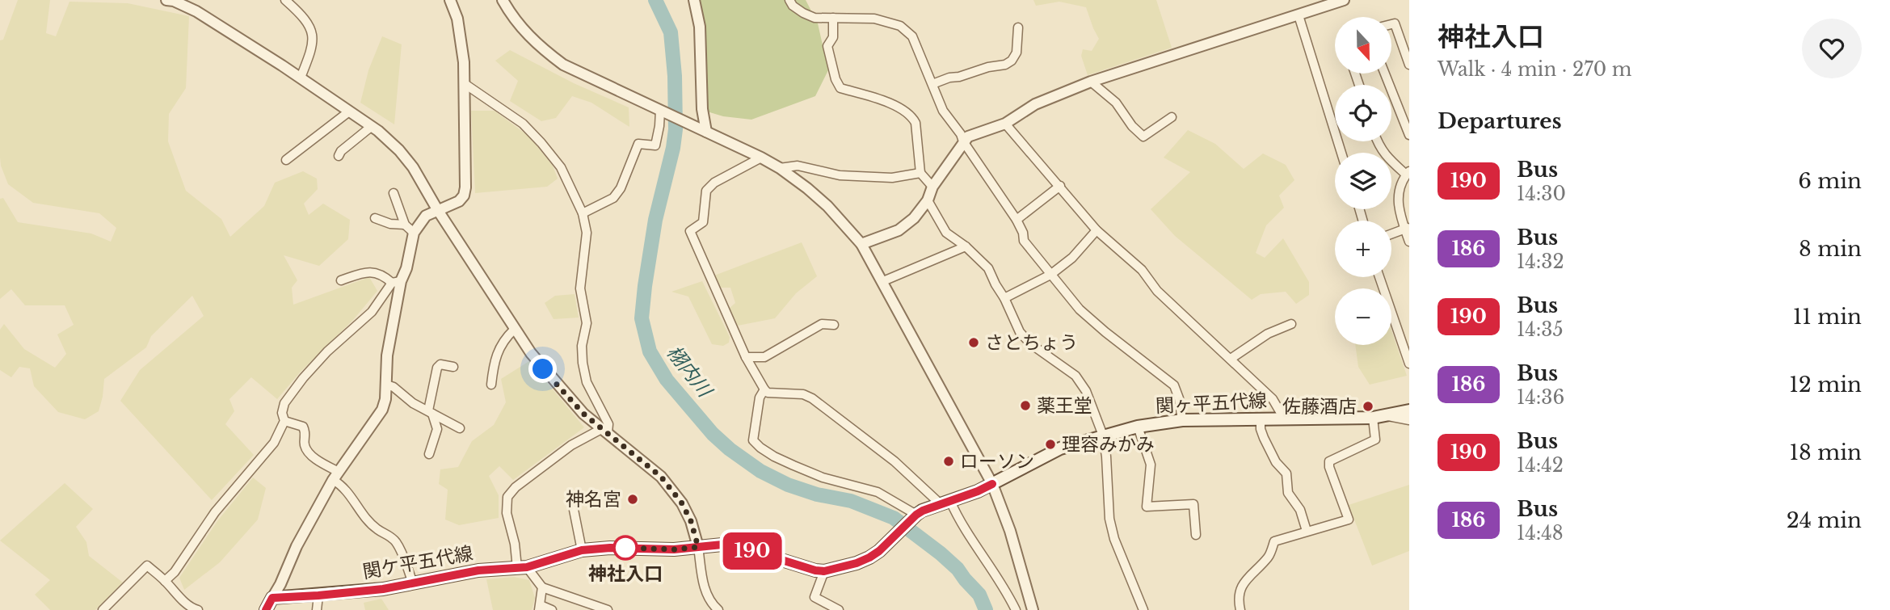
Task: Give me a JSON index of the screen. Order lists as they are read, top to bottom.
{
  "streets": {
    "main road": ["関ヶ平五代線", "関ケ平五代線"]
  },
  "crossings": [
    ["関ヶ平五代線", "関ケ平五代線"]
  ],
  "water": ["栩内川"],
  "places": [
    "さとちょう",
    "薬王堂",
    "佐藤酒店",
    "理容みかみ",
    "ローソン",
    "神名宮",
    "神社入口"
  ],
  "lines": ["bus line 190"],
  "north": "bottom",
  "page": {
    "on_map": "190",
    "heading": [
      ["神社入口", "Walk · 4 min · 270 m"],
      "Departures"
    ],
    "map_buttons": ["+", "−"],
    "list": [
      {
        "mark": "190",
        "name": "Bus",
        "note": "14:30",
        "value": "6 min"
      },
      {
        "mark": "186",
        "name": "Bus",
        "note": "14:32",
        "value": "8 min"
      },
      {
        "mark": "190",
        "name": "Bus",
        "note": "14:35",
        "value": "11 min"
      },
      {
        "mark": "186",
        "name": "Bus",
        "note": "14:36",
        "value": "12 min"
      },
      {
        "mark": "190",
        "name": "Bus",
        "note": "14:42",
        "value": "18 min"
      },
      {
        "mark": "186",
        "name": "Bus",
        "note": "14:48",
        "value": "24 min"
      }
    ]
  }
}
